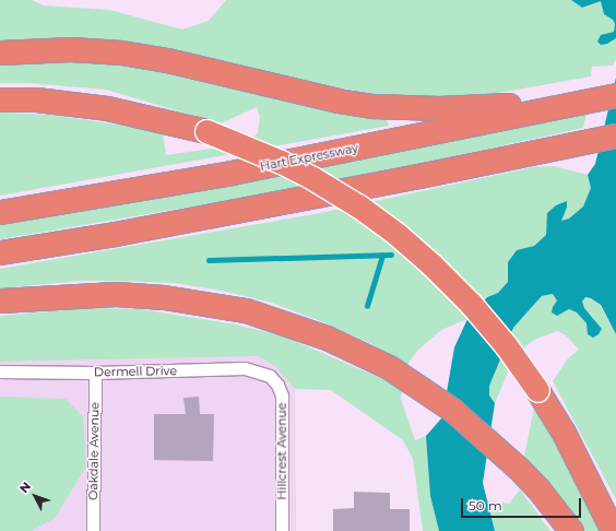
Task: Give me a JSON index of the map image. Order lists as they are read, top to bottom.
{
  "streets": {
    "highway": ["Hart Expressway"],
    "street": ["Dermell Drive", "Oakdale Avenue", "Hillcrest Avenue"]
  },
  "crossings": [
    ["Dermell Drive", "Oakdale Avenue"],
    ["Dermell Drive", "Hillcrest Avenue"]
  ],
  "scale_bar": "50 m",
  "north": "top left"
}
